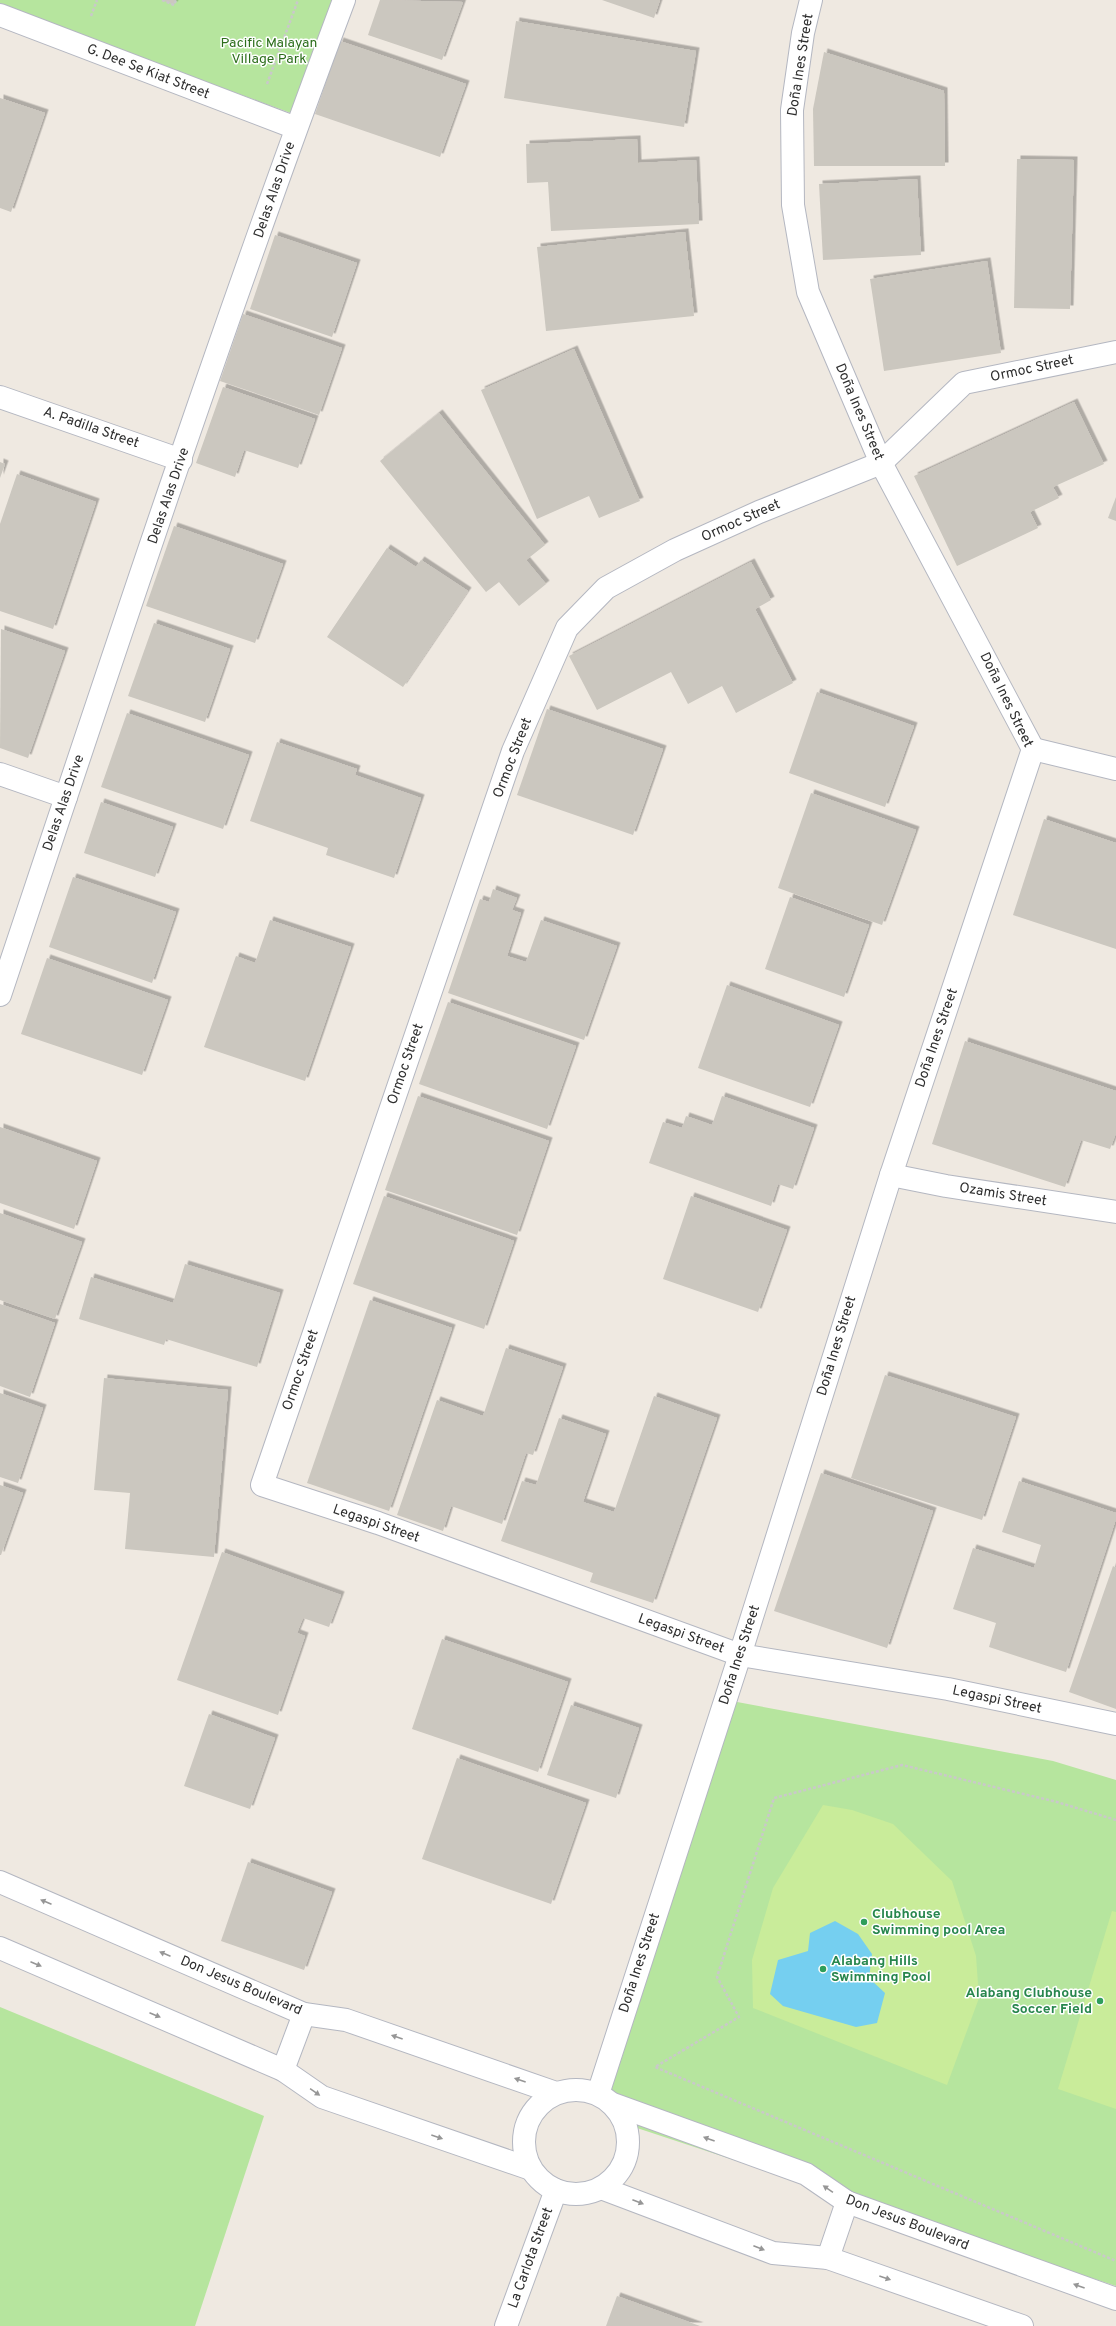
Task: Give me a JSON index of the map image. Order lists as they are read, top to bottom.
{
  "streets": {
    "street": [
      "Doña Ines Street",
      "G. Dee Se Kiat Street",
      "Delas Alas Drive",
      "Ormoc Street",
      "A. Padilla Street",
      "Ozamis Street",
      "Legaspi Street",
      "Don Jesus Boulevard",
      "La Carlota Street"
    ]
  },
  "crossings": [
    ["Doña Ines Street", "Ormoc Street"],
    ["Doña Ines Street", "Ozamis Street"],
    ["Doña Ines Street", "Legaspi Street"],
    ["Doña Ines Street", "Don Jesus Boulevard"],
    ["Doña Ines Street", "La Carlota Street"],
    ["G. Dee Se Kiat Street", "Delas Alas Drive"],
    ["Delas Alas Drive", "A. Padilla Street"],
    ["Ormoc Street", "Legaspi Street"],
    ["Don Jesus Boulevard", "La Carlota Street"]
  ],
  "parks": ["Pacific Malayan Village Park"],
  "places": ["Clubhouse Swimming pool Area", "Alabang Hills Swimming Pool", "Alabang Clubhouse Soccer Field"]
}
